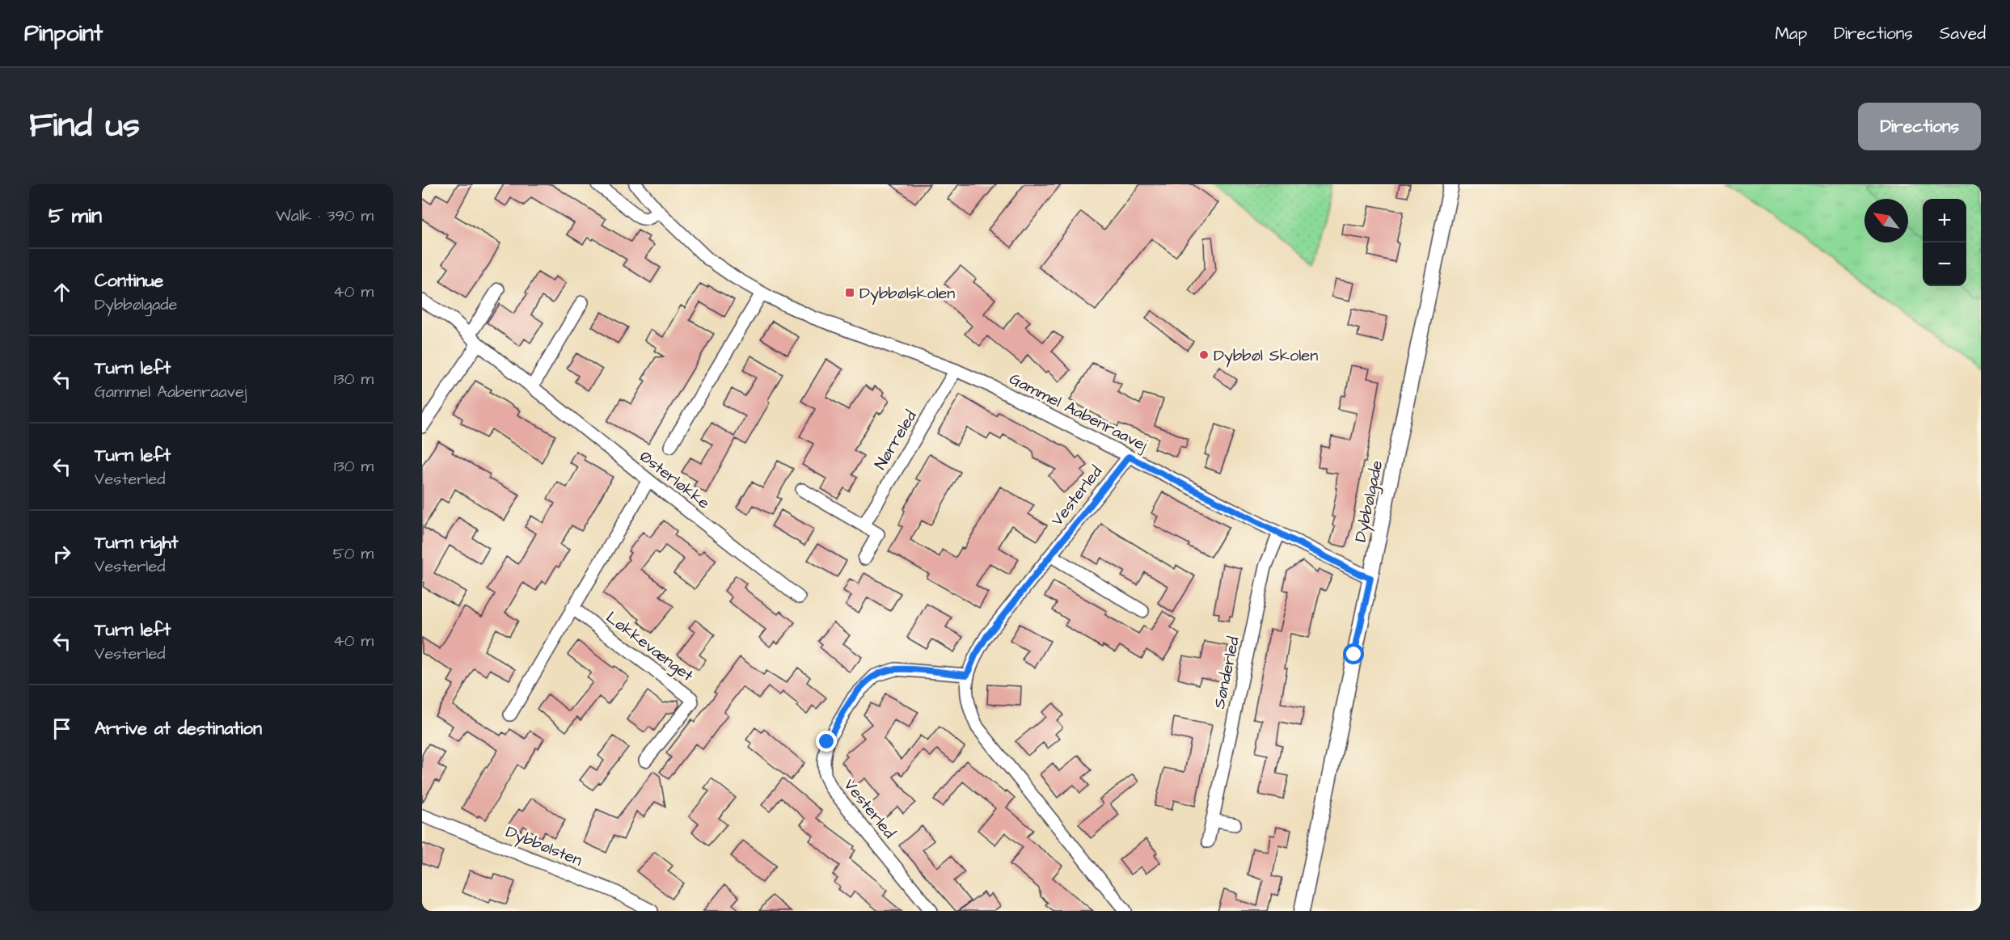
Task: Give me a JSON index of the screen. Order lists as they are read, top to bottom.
{
  "streets": {
    "street": [
      "Gammel Aabenraavej",
      "Nørreled",
      "Østerløkke",
      "Vesterled",
      "Dybbølgade",
      "Løkkevænget",
      "Sønderled",
      "Dybbølsten"
    ]
  },
  "crossings": [
    ["Gammel Aabenraavej", "Nørreled"],
    ["Gammel Aabenraavej", "Vesterled"],
    ["Gammel Aabenraavej", "Dybbølgade"],
    ["Gammel Aabenraavej", "Sønderled"]
  ],
  "places": {
    "transit": ["Dybbølskolen"],
    "other": ["Dybbøl Skolen"]
  },
  "north": "top left",
  "page": {
    "header": "Pinpoint",
    "nav": ["Map", "Directions", "Saved"],
    "title": "Find us",
    "buttons": "Directions",
    "heading": ["5 min", "Walk · 390 m"],
    "map_buttons": ["+", "−"],
    "list": [
      ["Continue", "Dybbølgade", "40 m"],
      ["Turn left", "Gammel Aabenraavej", "130 m"],
      ["Turn left", "Vesterled", "130 m"],
      ["Turn right", "Vesterled", "50 m"],
      ["Turn left", "Vesterled", "40 m"],
      "Arrive at destination"
    ]
  }
}
